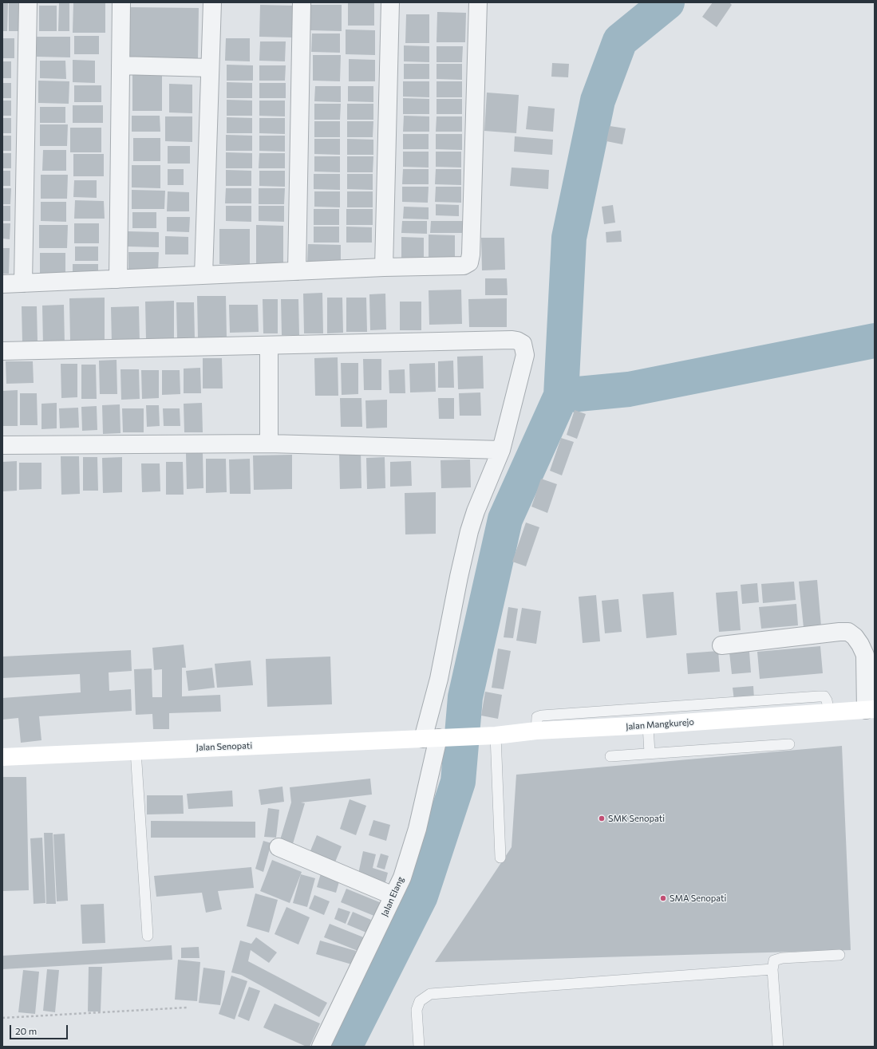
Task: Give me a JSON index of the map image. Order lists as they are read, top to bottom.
{
  "streets": {
    "street": ["Jalan Mangkurejo", "Jalan Senopati", "Jalan Elang"]
  },
  "crossings": [
    ["Jalan Mangkurejo", "Jalan Senopati"],
    ["Jalan Mangkurejo", "Jalan Elang"],
    ["Jalan Senopati", "Jalan Elang"]
  ],
  "places": ["SMK Senopati", "SMA Senopati"],
  "scale_bar": "20 m"
}
